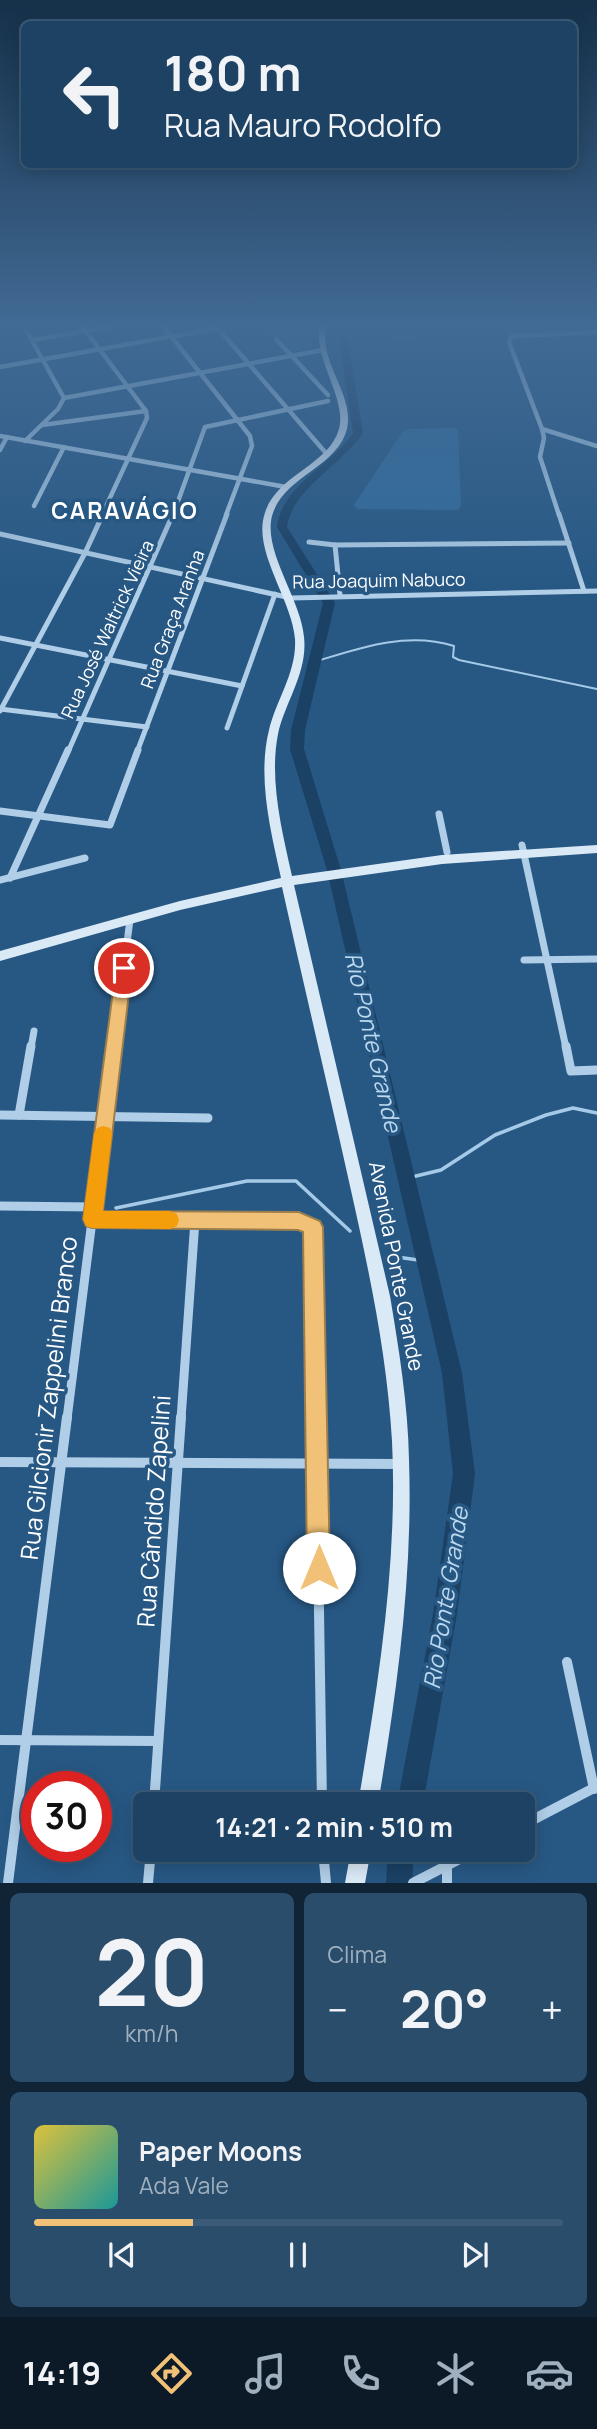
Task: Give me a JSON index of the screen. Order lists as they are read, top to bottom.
{
  "streets": {
    "street": [
      "Rua Joaquim Nabuco",
      "Rua Graça Aranha",
      "Rua José Waltrick Vieira",
      "Avenida Ponte Grande",
      "Rua Gilcionir Zappelini Branco",
      "Rua Cândido Zapelini"
    ]
  },
  "crossings": [
    ["Rua Joaquim Nabuco", "Rua Graça Aranha"],
    ["Rua Joaquim Nabuco", "Rua José Waltrick Vieira"],
    ["Rua Joaquim Nabuco", "Avenida Ponte Grande"],
    ["Rua Graça Aranha", "Rua José Waltrick Vieira"]
  ],
  "districts": ["CARAVÁGIO"],
  "water": ["Rio Ponte Grande"],
  "page": {
    "turn": ["180 m", "Rua Mauro Rodolfo"],
    "limit": "30",
    "trip": "14:21 · 2 min · 510 m",
    "tile": [
      ["20", "km/h"],
      "Clima"
    ],
    "heat": ["−", "20°", "+"],
    "song": ["Paper Moons", "Ada Vale"],
    "tabs": "14:19"
  }
}
